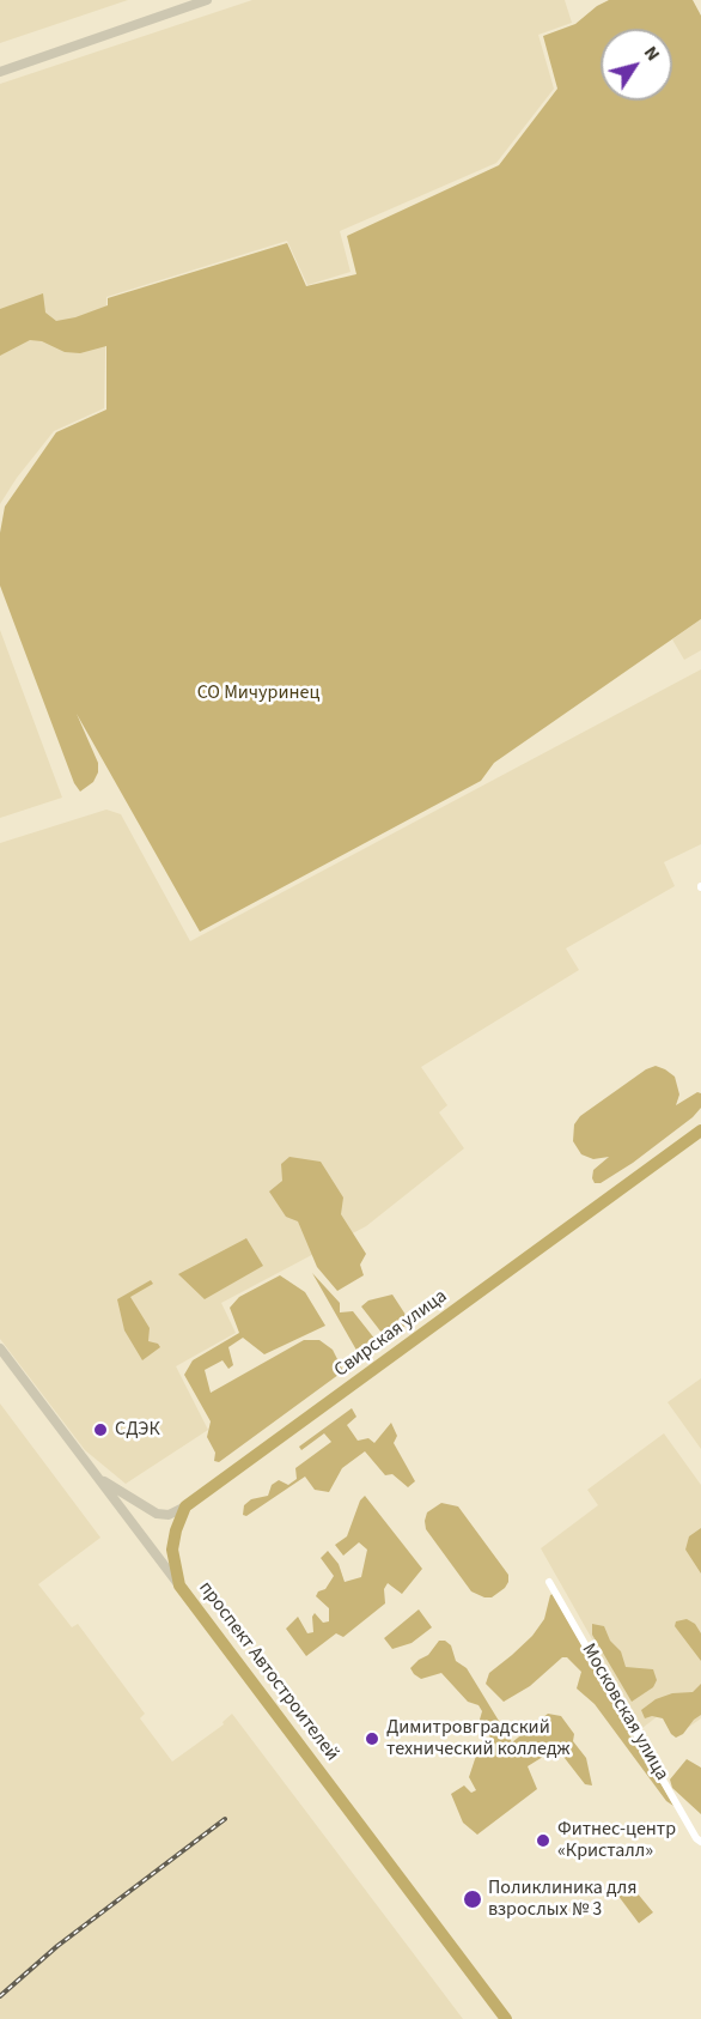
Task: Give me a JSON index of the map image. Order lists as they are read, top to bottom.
{
  "streets": {
    "highway": ["Свирская улица", "проспект Автостроителей"],
    "street": ["Московская улица"]
  },
  "crossings": [
    ["Свирская улица", "проспект Автостроителей"]
  ],
  "parks": ["СО Мичуринец"],
  "places": [
    "СДЭК",
    "Димитровградский технический колледж",
    "Фитнес-центр «Кристалл»",
    "Поликлиника для взрослых № 3"
  ],
  "north": "top right"
}
